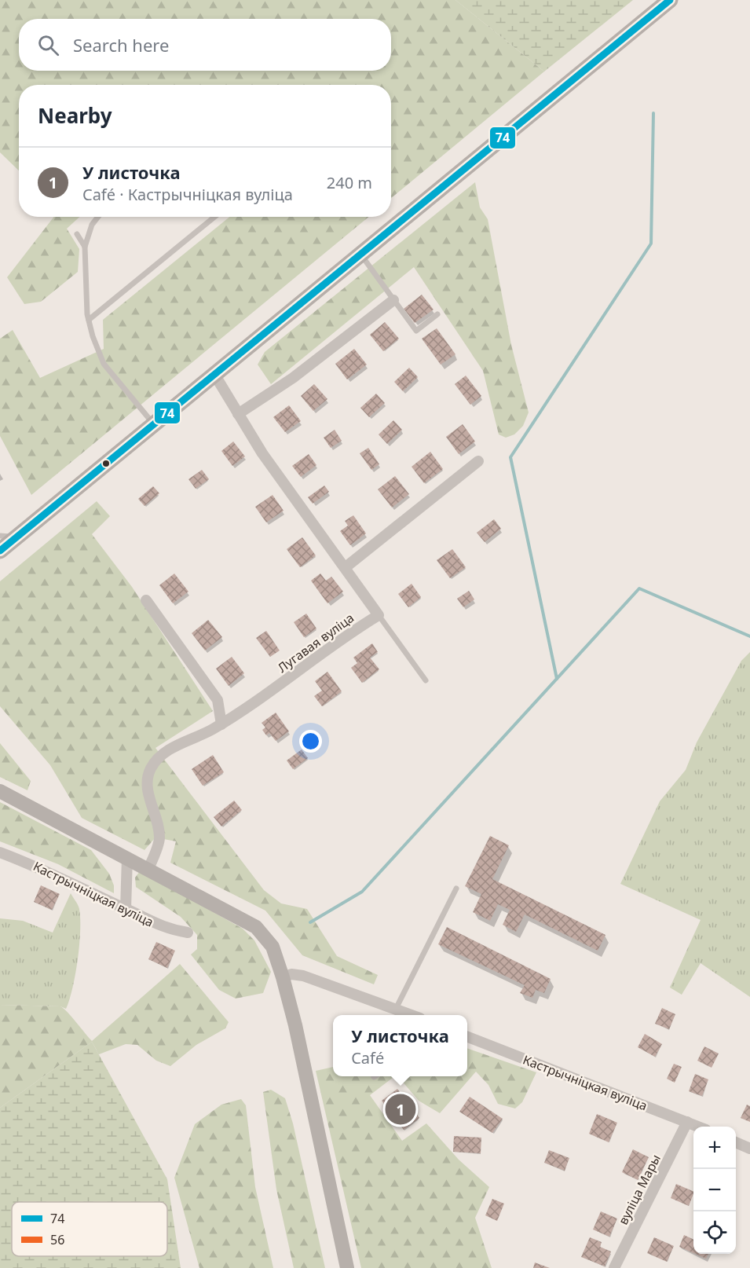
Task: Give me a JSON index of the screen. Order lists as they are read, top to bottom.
{
  "streets": {
    "street": ["Лугавая вуліца", "Кастрычніцкая вуліца", "вуліца Мары"]
  },
  "crossings": [
    ["Кастрычніцкая вуліца", "вуліца Мары"]
  ],
  "lines": ["transit line 74"],
  "legend": ["74", "56"],
  "page": {
    "search": "Search here",
    "heading": "Nearby",
    "list": [
      {
        "mark": "1",
        "name": "У листочка",
        "note": "Café · Кастрычніцкая вуліца",
        "value": "240 m"
      }
    ],
    "popup": ["У листочка", "Café"],
    "pins": "1",
    "map_buttons": ["+", "−"]
  }
}
